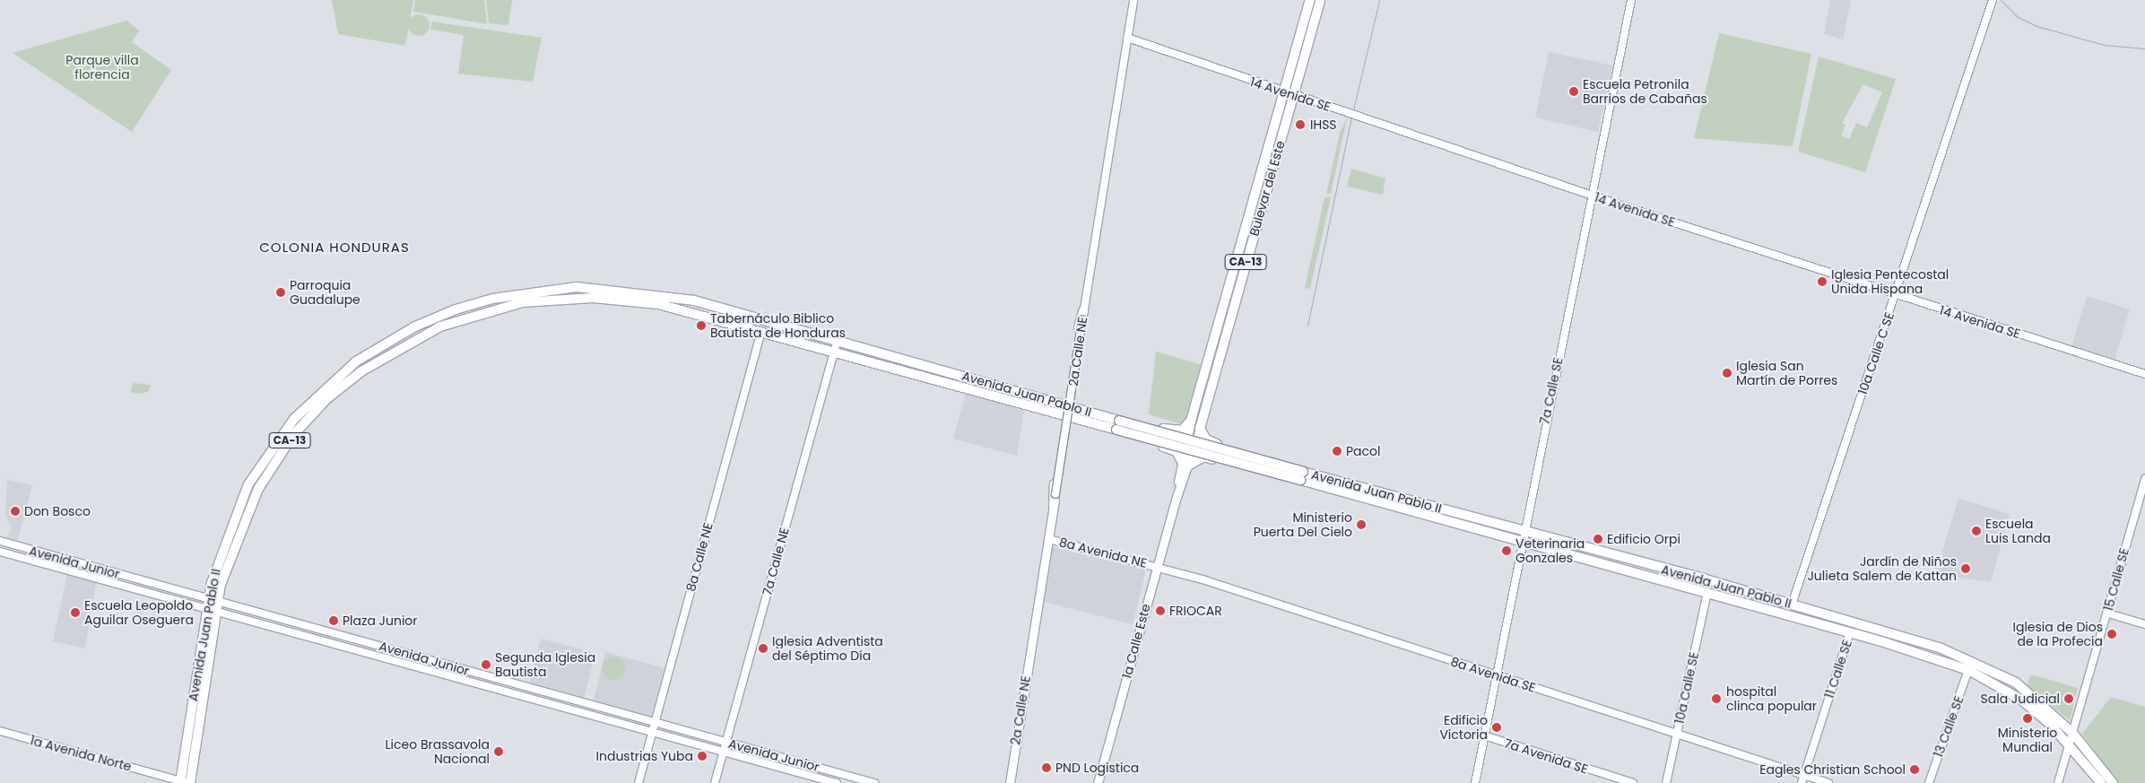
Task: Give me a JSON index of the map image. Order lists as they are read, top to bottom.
{
  "streets": {
    "highway": ["Bulevar del Este", "CA-13", "Avenida Juan Pablo II"],
    "main road": ["2a Calle NE", "1a Calle Este"],
    "street": [
      "14 Avenida SE",
      "10a Calle C SE",
      "7a Calle SE",
      "8a Avenida NE",
      "8a Calle NE",
      "7a Calle NE",
      "Avenida Junior",
      "15 Calle SE",
      "11 Calle SE",
      "8a Avenida SE",
      "10a Calle SE",
      "13 Calle SE",
      "1a Avenida Norte",
      "7a Avenida SE"
    ]
  },
  "crossings": [
    ["14 Avenida SE", "Bulevar del Este"],
    ["14 Avenida SE", "2a Calle NE"],
    ["14 Avenida SE", "10a Calle C SE"],
    ["14 Avenida SE", "7a Calle SE"],
    ["Bulevar del Este", "1a Calle Este"],
    ["2a Calle NE", "8a Avenida NE"],
    ["10a Calle C SE", "Avenida Juan Pablo II"],
    ["7a Calle SE", "Avenida Juan Pablo II"],
    ["7a Calle SE", "8a Avenida SE"],
    ["7a Calle SE", "7a Avenida SE"],
    ["Avenida Juan Pablo II", "8a Calle NE"],
    ["Avenida Juan Pablo II", "7a Calle NE"],
    ["Avenida Juan Pablo II", "Avenida Junior"],
    ["Avenida Juan Pablo II", "15 Calle SE"],
    ["Avenida Juan Pablo II", "11 Calle SE"],
    ["Avenida Juan Pablo II", "10a Calle SE"],
    ["Avenida Juan Pablo II", "13 Calle SE"],
    ["Avenida Juan Pablo II", "1a Avenida Norte"],
    ["8a Avenida NE", "1a Calle Este"],
    ["8a Avenida NE", "8a Avenida SE"],
    ["8a Calle NE", "Avenida Junior"],
    ["7a Calle NE", "Avenida Junior"],
    ["1a Calle Este", "8a Avenida SE"],
    ["11 Calle SE", "8a Avenida SE"],
    ["8a Avenida SE", "10a Calle SE"]
  ],
  "districts": ["COLONIA HONDURAS"],
  "parks": ["Parque villa florencia"],
  "places": [
    "Escuela Petronila Barrios de Cabañas",
    "IHSS",
    "Iglesia Pentecostal Unida Hispana",
    "Parroquia Guadalupe",
    "Tabernáculo Biblico Bautista de Honduras",
    "Iglesia San Martín de Porres",
    "Pacol",
    "Don Bosco",
    "Ministerio Puerta Del Cielo",
    "Escuela Luis Landa",
    "Edificio Orpi",
    "Veterinaria Gonzales",
    "Jardín de Niños Julieta Salem de Kattan",
    "FRIOCAR",
    "Escuela Leopoldo Aguilar Oseguera",
    "Plaza Junior",
    "Iglesia de Dios de la Profecia",
    "Iglesia Adventista del Séptimo Día",
    "Segunda Iglesia Bautista",
    "hospital clinca popular",
    "Sala Judicial",
    "Ministerio Mundial",
    "Edificio Victoria",
    "Liceo Brassavola Nacional",
    "Industrias Yuba",
    "PND Logistica",
    "Eagles Christian School"
  ]
}
